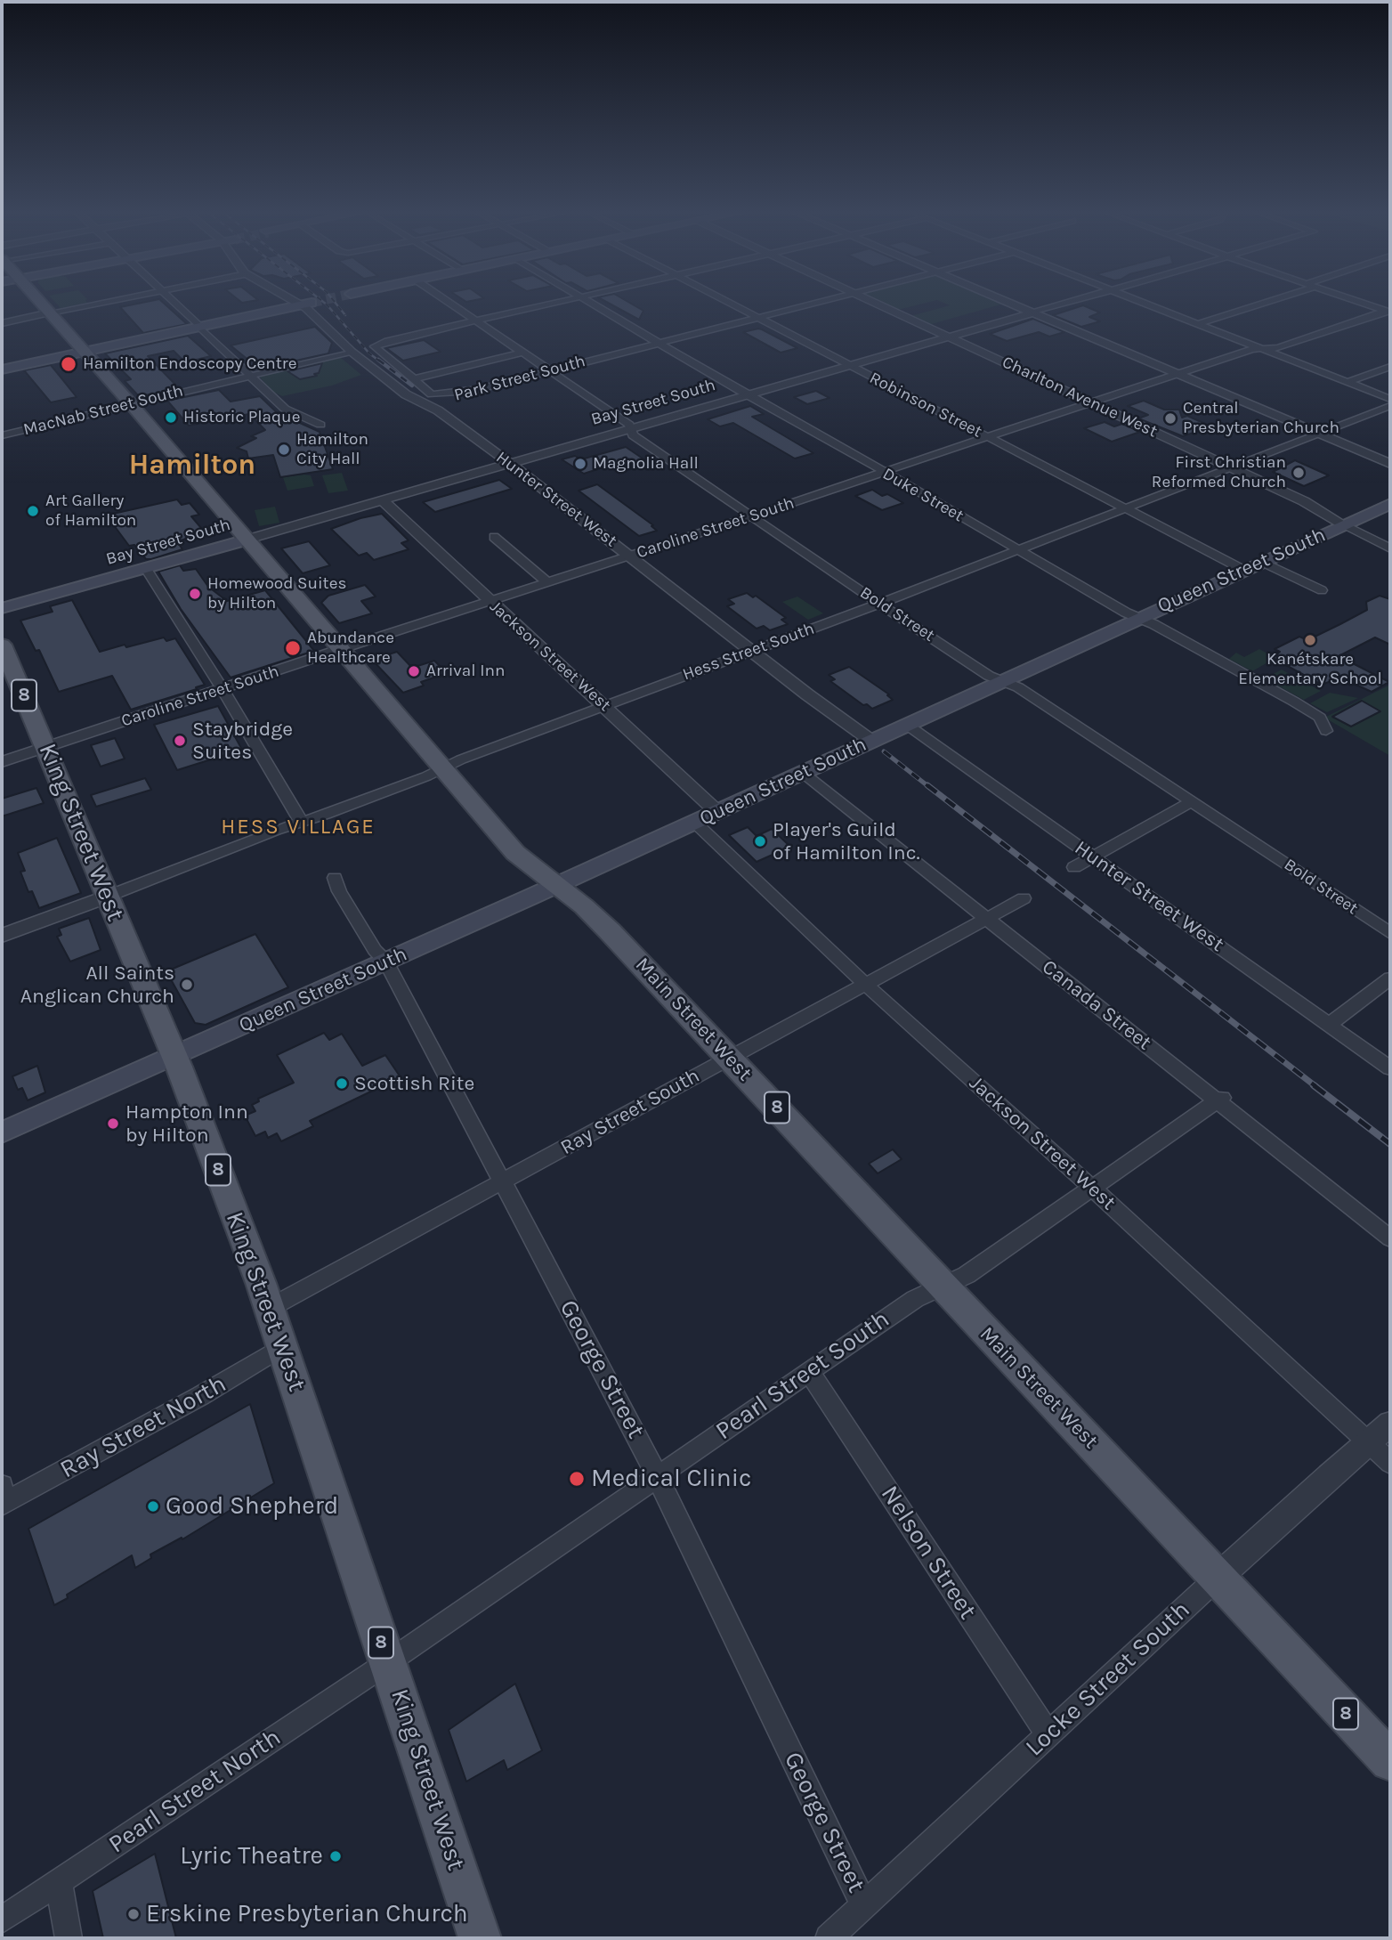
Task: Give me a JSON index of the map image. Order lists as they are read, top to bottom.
{
  "streets": {
    "main road": [
      "Bay Street South",
      "Queen Street South",
      "8",
      "King Street West",
      "Main Street West"
    ],
    "street": [
      "Park Street South",
      "Charlton Avenue West",
      "Robinson Street",
      "MacNab Street South",
      "Duke Street",
      "Hunter Street West",
      "Caroline Street South",
      "Bold Street",
      "Hess Street South",
      "Jackson Street West",
      "Canada Street",
      "Ray Street South",
      "George Street",
      "Pearl Street South",
      "Ray Street North",
      "Nelson Street",
      "Locke Street South",
      "Pearl Street North"
    ]
  },
  "crossings": [
    ["Park Street South", "Robinson Street"],
    ["Park Street South", "Duke Street"],
    ["Park Street South", "Hunter Street West"],
    ["Park Street South", "Bold Street"],
    ["Charlton Avenue West", "Bay Street South"],
    ["Charlton Avenue West", "Caroline Street South"],
    ["Charlton Avenue West", "Queen Street South"],
    ["Charlton Avenue West", "Hess Street South"],
    ["Bay Street South", "Robinson Street"],
    ["Bay Street South", "Duke Street"],
    ["Bay Street South", "Hunter Street West"],
    ["Bay Street South", "Bold Street"],
    ["Bay Street South", "Jackson Street West"],
    ["Bay Street South", "Main Street West"],
    ["Robinson Street", "Caroline Street South"],
    ["Robinson Street", "Queen Street South"],
    ["Robinson Street", "Hess Street South"],
    ["MacNab Street South", "Hunter Street West"],
    ["MacNab Street South", "Main Street West"],
    ["Duke Street", "Caroline Street South"],
    ["Duke Street", "Queen Street South"],
    ["Duke Street", "Hess Street South"],
    ["Hunter Street West", "Caroline Street South"],
    ["Hunter Street West", "Queen Street South"],
    ["Hunter Street West", "Hess Street South"],
    ["Caroline Street South", "Bold Street"],
    ["Caroline Street South", "Jackson Street West"],
    ["Caroline Street South", "King Street West"],
    ["Caroline Street South", "Main Street West"],
    ["Queen Street South", "Bold Street"],
    ["Queen Street South", "Jackson Street West"],
    ["Queen Street South", "King Street West"],
    ["Queen Street South", "Canada Street"],
    ["Queen Street South", "Main Street West"],
    ["Queen Street South", "George Street"],
    ["Bold Street", "Hess Street South"],
    ["Hess Street South", "Jackson Street West"],
    ["Hess Street South", "King Street West"],
    ["Hess Street South", "Main Street West"],
    ["Jackson Street West", "Ray Street South"],
    ["Jackson Street West", "Pearl Street South"],
    ["Jackson Street West", "Locke Street South"],
    ["8", "Main Street West"],
    ["King Street West", "Ray Street South"],
    ["King Street West", "Pearl Street South"],
    ["King Street West", "Ray Street North"],
    ["King Street West", "Pearl Street North"],
    ["Canada Street", "Ray Street South"],
    ["Canada Street", "Pearl Street South"],
    ["Main Street West", "Ray Street South"],
    ["Main Street West", "Pearl Street South"],
    ["Main Street West", "Locke Street South"],
    ["Ray Street South", "George Street"],
    ["George Street", "Pearl Street South"],
    ["George Street", "Locke Street South"],
    ["Pearl Street South", "Nelson Street"],
    ["Pearl Street South", "Pearl Street North"],
    ["Nelson Street", "Locke Street South"]
  ],
  "districts": ["Hamilton", "HESS VILLAGE"],
  "places": [
    "Hamilton Endoscopy Centre",
    "Historic Plaque",
    "Central Presbyterian Church",
    "Hamilton City Hall",
    "Magnolia Hall",
    "First Christian Reformed Church",
    "Art Gallery of Hamilton",
    "Homewood Suites by Hilton",
    "Kanétskare Elementary School",
    "Abundance Healthcare",
    "Arrival Inn",
    "Staybridge Suites",
    "Player's Guild of Hamilton Inc.",
    "All Saints Anglican Church",
    "Scottish Rite",
    "Hampton Inn by Hilton",
    "Medical Clinic",
    "Good Shepherd",
    "Lyric Theatre",
    "Erskine Presbyterian Church"
  ]
}
